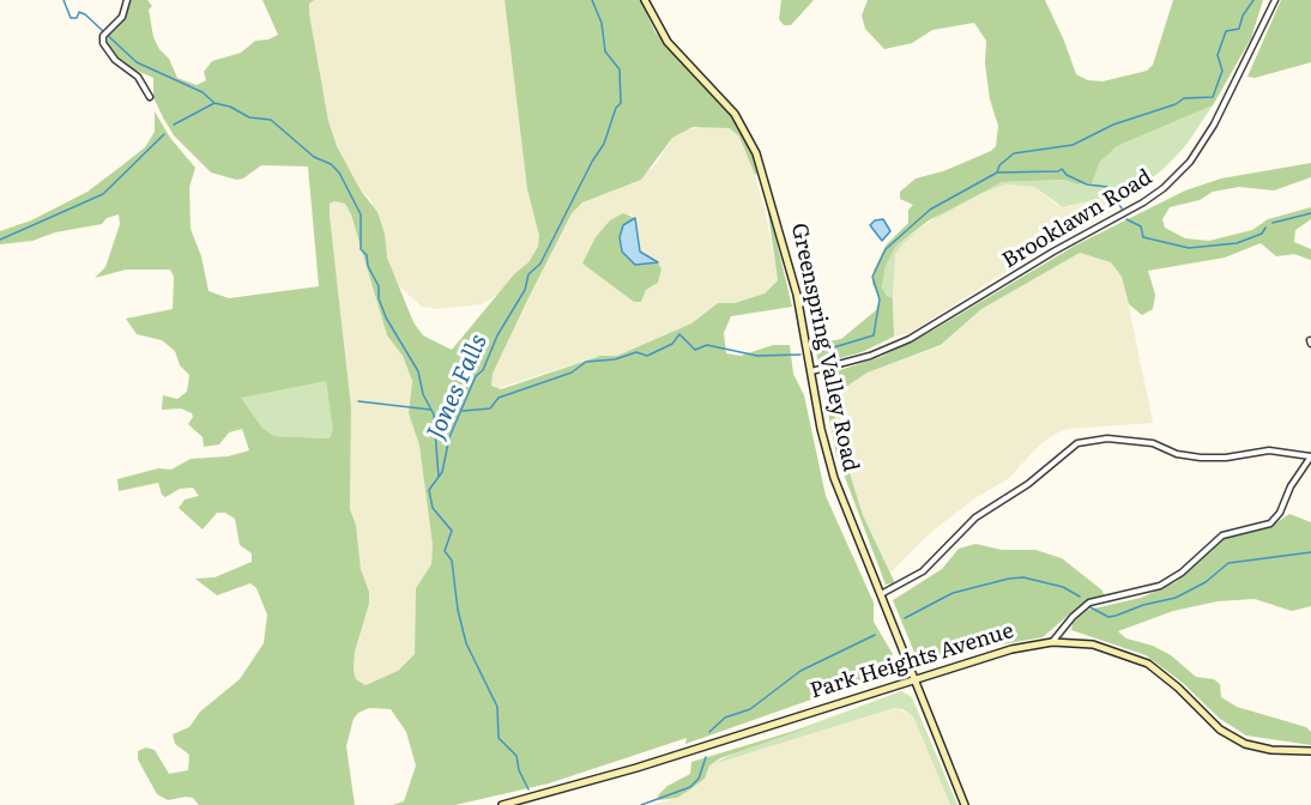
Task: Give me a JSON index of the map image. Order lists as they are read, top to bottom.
{
  "streets": {
    "main road": ["Greenspring Valley Road", "Park Heights Avenue"],
    "street": ["Brooklawn Road"]
  },
  "crossings": [
    ["Brooklawn Road", "Greenspring Valley Road"],
    ["Greenspring Valley Road", "Park Heights Avenue"]
  ],
  "water": ["Jones Falls"]
}
